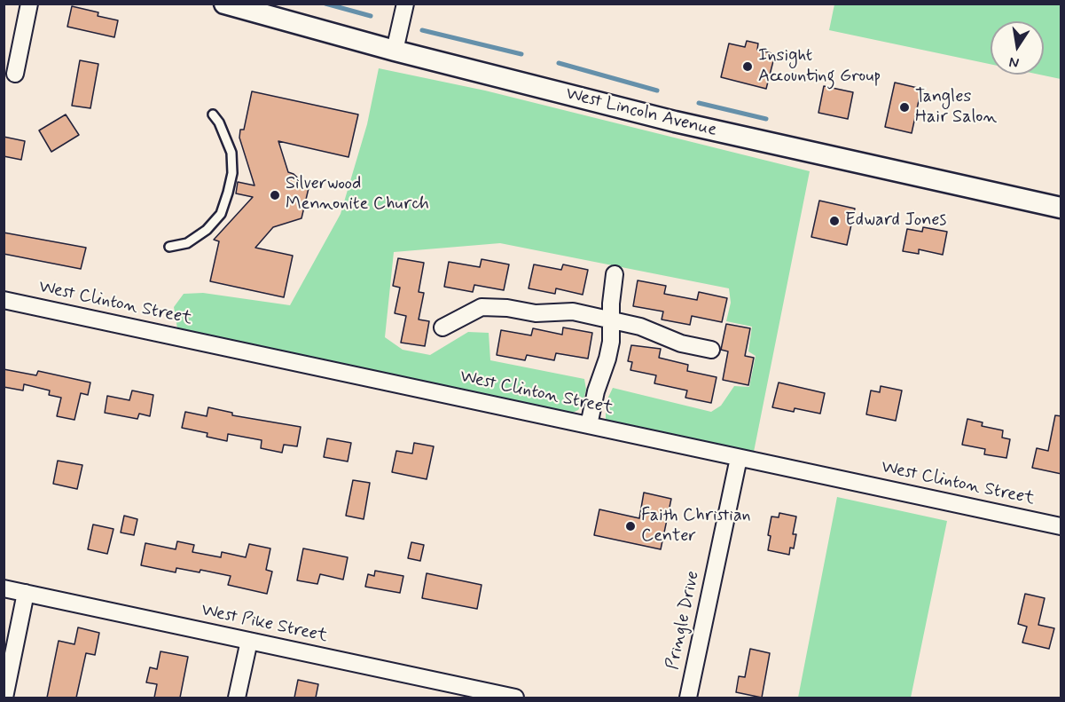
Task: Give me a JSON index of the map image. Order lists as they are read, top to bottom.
{
  "streets": {
    "street": [
      "West Lincoln Avenue",
      "West Clinton Street",
      "Pringle Drive",
      "West Pike Street"
    ]
  },
  "crossings": [
    ["West Clinton Street", "Pringle Drive"]
  ],
  "places": [
    "Insight Accounting Group",
    "Tangles Hair Salon",
    "Silverwood Mennonite Church",
    "Edward Jones",
    "Faith Christian Center"
  ],
  "north": "bottom"
}
